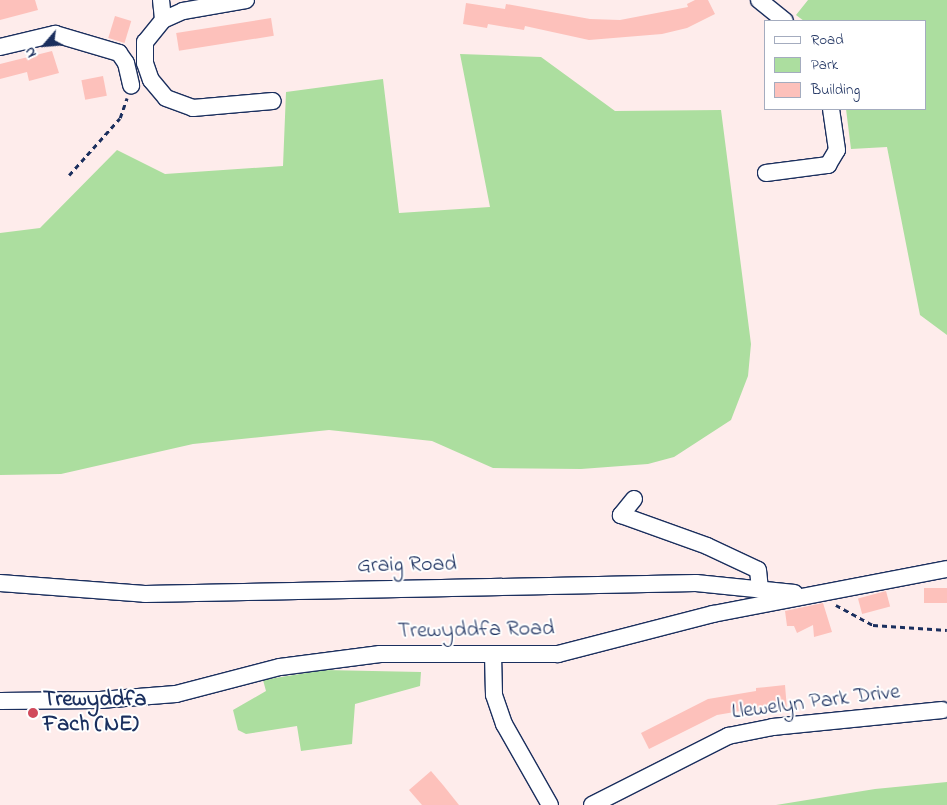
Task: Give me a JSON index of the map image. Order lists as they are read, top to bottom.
{
  "streets": {
    "street": ["Graig Road", "Trewyddfa Road", "Llewelyn Park Drive"]
  },
  "crossings": [
    ["Graig Road", "Trewyddfa Road"]
  ],
  "places": ["Trewyddfa Fach (NE)"],
  "legend": ["Road", "Park", "Building"],
  "north": "bottom left"
}
